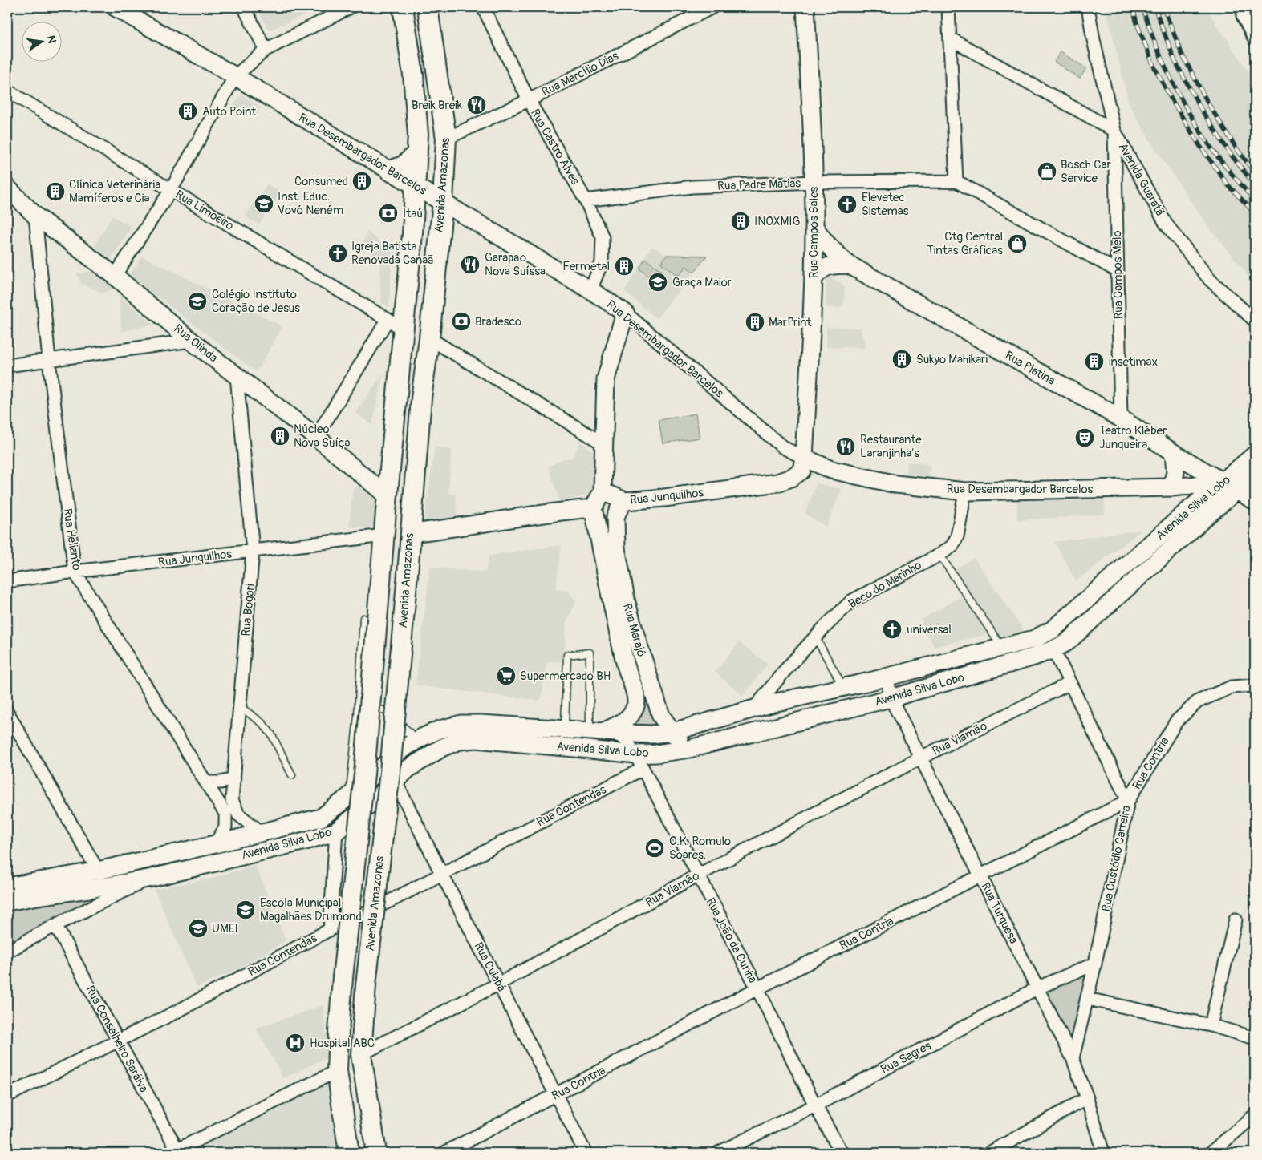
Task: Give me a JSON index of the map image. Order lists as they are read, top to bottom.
{
  "streets": {
    "main road": ["Avenida Amazonas"],
    "street": [
      "Rua Marcílio Dias",
      "Rua Castro Alves",
      "Rua Desembargador Barcelos",
      "Avenida Guaratã",
      "Rua Padre Matias",
      "Rua Limoeiro",
      "Rua Campos Sales",
      "Rua Campos Melo",
      "Rua Olinda",
      "Rua Platina",
      "Rua Junquilhos",
      "Avenida Silva Lobo",
      "Rua Helianto",
      "Beco do Marinho",
      "Rua Bogari",
      "Rua Marajó",
      "Rua Viamão",
      "Rua Contria",
      "Rua Contendas",
      "Rua Custódio Carreira",
      "Rua Turquesa",
      "Rua João da Cunha",
      "Rua Cuiabá",
      "Rua Conselheiro Saráiva",
      "Rua Sagres"
    ]
  },
  "crossings": [
    ["Rua Marcílio Dias", "Rua Castro Alves"],
    ["Rua Marcílio Dias", "Avenida Amazonas"],
    ["Rua Castro Alves", "Rua Desembargador Barcelos"],
    ["Rua Castro Alves", "Rua Padre Matias"],
    ["Rua Desembargador Barcelos", "Avenida Amazonas"],
    ["Rua Desembargador Barcelos", "Rua Campos Sales"],
    ["Rua Desembargador Barcelos", "Rua Platina"],
    ["Rua Desembargador Barcelos", "Rua Junquilhos"],
    ["Rua Desembargador Barcelos", "Avenida Silva Lobo"],
    ["Rua Desembargador Barcelos", "Beco do Marinho"],
    ["Avenida Guaratã", "Rua Campos Melo"],
    ["Rua Padre Matias", "Rua Campos Sales"],
    ["Avenida Amazonas", "Rua Limoeiro"],
    ["Avenida Amazonas", "Rua Olinda"],
    ["Avenida Amazonas", "Rua Junquilhos"],
    ["Avenida Amazonas", "Rua Viamão"],
    ["Rua Campos Sales", "Rua Platina"],
    ["Rua Campos Sales", "Rua Junquilhos"],
    ["Rua Campos Melo", "Rua Platina"],
    ["Rua Olinda", "Rua Helianto"],
    ["Rua Olinda", "Rua Bogari"],
    ["Rua Platina", "Avenida Silva Lobo"],
    ["Rua Junquilhos", "Rua Helianto"],
    ["Rua Junquilhos", "Rua Bogari"],
    ["Rua Junquilhos", "Rua Marajó"],
    ["Avenida Silva Lobo", "Rua Helianto"],
    ["Avenida Silva Lobo", "Beco do Marinho"],
    ["Avenida Silva Lobo", "Rua Bogari"],
    ["Avenida Silva Lobo", "Rua Marajó"],
    ["Avenida Silva Lobo", "Rua Contendas"],
    ["Avenida Silva Lobo", "Rua Custódio Carreira"],
    ["Avenida Silva Lobo", "Rua Turquesa"],
    ["Avenida Silva Lobo", "Rua João da Cunha"],
    ["Avenida Silva Lobo", "Rua Cuiabá"],
    ["Rua Marajó", "Rua João da Cunha"],
    ["Rua Viamão", "Rua Custódio Carreira"],
    ["Rua Viamão", "Rua Turquesa"],
    ["Rua Viamão", "Rua João da Cunha"],
    ["Rua Viamão", "Rua Cuiabá"],
    ["Rua Contria", "Rua Custódio Carreira"],
    ["Rua Contria", "Rua Turquesa"],
    ["Rua Contria", "Rua João da Cunha"],
    ["Rua Contria", "Rua Cuiabá"],
    ["Rua Contendas", "Rua João da Cunha"],
    ["Rua Contendas", "Rua Cuiabá"],
    ["Rua Contendas", "Rua Conselheiro Saráiva"],
    ["Rua Custódio Carreira", "Rua Turquesa"],
    ["Rua Custódio Carreira", "Rua Sagres"],
    ["Rua Turquesa", "Rua Sagres"],
    ["Rua João da Cunha", "Rua Sagres"]
  ],
  "places": {
    "restaurant": ["Breik Breik", "Garapão Nova Suíssa", "Restaurante Laranjinha's"],
    "building": [
      "Auto Point",
      "Consumed",
      "Clínica Veterinária Mamíferos e Cia",
      "INOXMIG",
      "Fermetal",
      "MarPrint",
      "Sukyo Mahikari",
      "insetimax",
      "Núcleo Nova Suíça"
    ],
    "shop": ["Bosch Car Service", "Ctg Central Tintas Gráficas"],
    "school or university": [
      "Inst. Educ. Vovó Neném",
      "Graça Maior",
      "Colégio Instituto Coração de Jesus",
      "Escola Municipal Magalhães Drumond",
      "UMEI"
    ],
    "church": ["Elevetec Sistemas", "Igreja Batista Renovada Canaã", "universal"],
    "bank": ["Itaú", "Bradesco"],
    "theatre": ["Teatro Kléber Junqueira"],
    "supermarket": ["Supermercado BH"],
    "sports": ["O.K. Romulo Soares."],
    "hospital": ["Hospital ABC"]
  },
  "north": "right"
}
